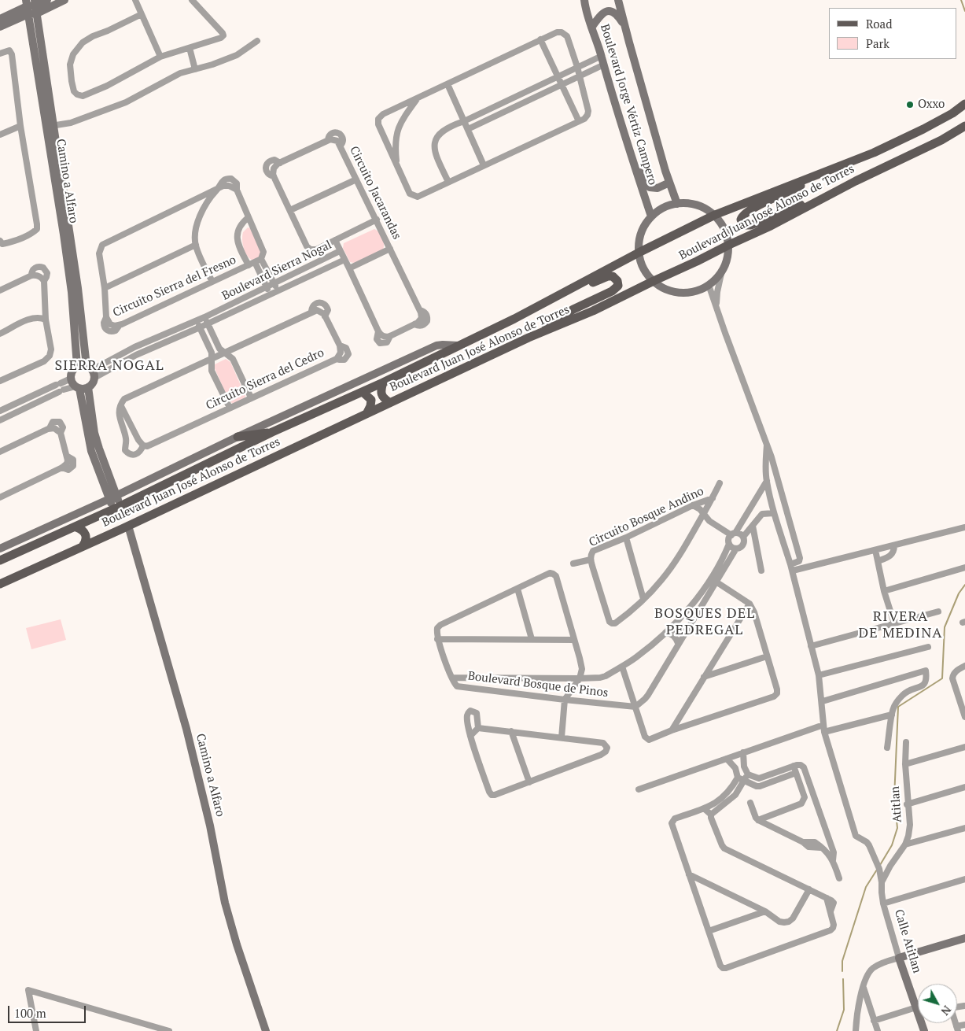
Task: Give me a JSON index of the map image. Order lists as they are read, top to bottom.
{
  "streets": {
    "main road": ["Boulevard Juan José Alonso de Torres"],
    "street": [
      "Boulevard Jorge Vértiz Campero",
      "Camino a Alfaro",
      "Circuito Jacarandas",
      "Boulevard Sierra Nogal",
      "Circuito Sierra del Fresno",
      "Circuito Sierra del Cedro",
      "Circuito Bosque Andino",
      "Boulevard Bosque de Pinos",
      "Atitlan",
      "Calle Atitlan"
    ]
  },
  "crossings": [
    ["Camino a Alfaro", "Boulevard Juan José Alonso de Torres"],
    ["Camino a Alfaro", "Boulevard Sierra Nogal"],
    ["Circuito Jacarandas", "Boulevard Sierra Nogal"],
    ["Boulevard Sierra Nogal", "Circuito Sierra del Fresno"],
    ["Circuito Bosque Andino", "Boulevard Bosque de Pinos"]
  ],
  "districts": ["SIERRA NOGAL", "BOSQUES DEL PEDREGAL", "RIVERA DE MEDINA"],
  "places": ["Oxxo"],
  "legend": ["Road", "Park"],
  "scale_bar": "100 m",
  "north": "bottom right"
}
